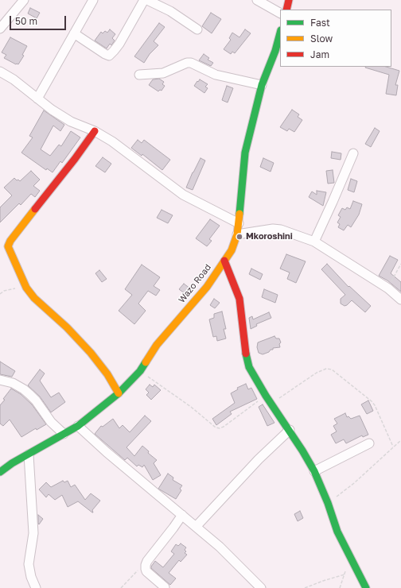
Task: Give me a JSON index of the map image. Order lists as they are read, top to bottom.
{
  "streets": {
    "street": ["Wazo Road"]
  },
  "places": ["Mkoroshini"],
  "legend": ["Fast", "Slow", "Jam"],
  "scale_bar": "50 m"
}
